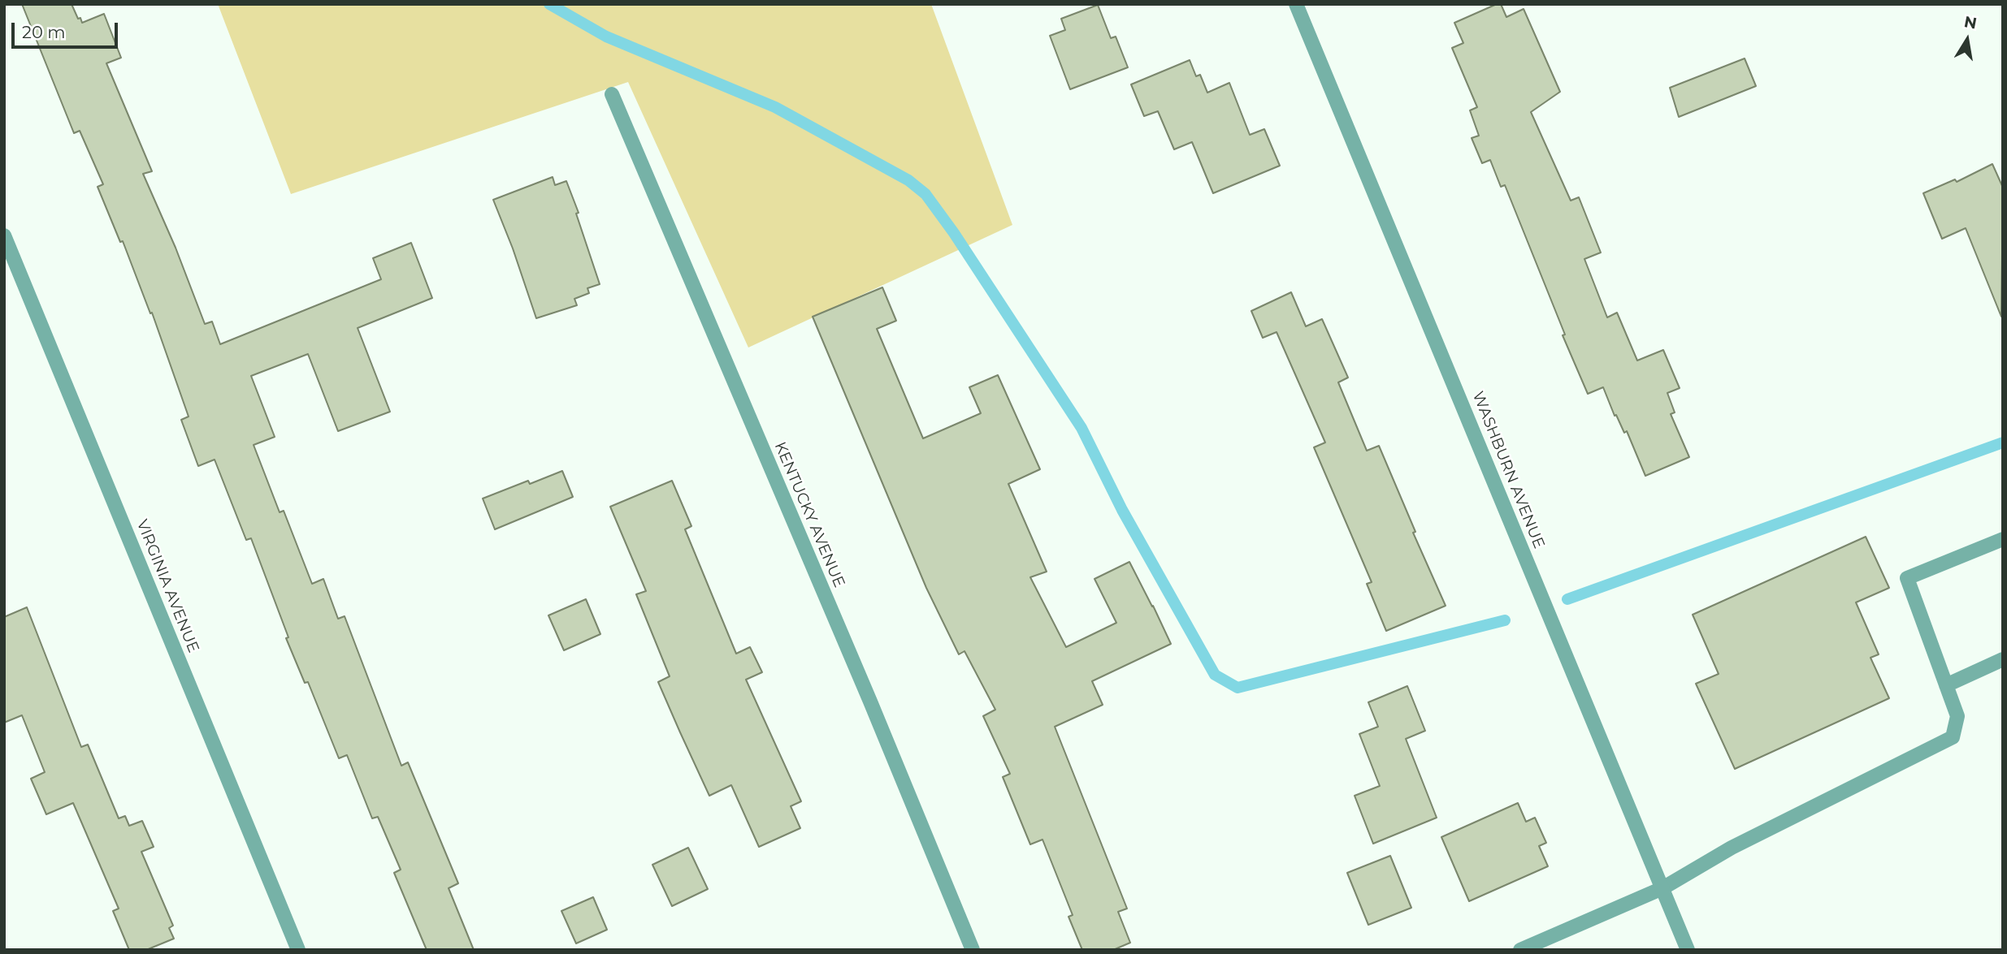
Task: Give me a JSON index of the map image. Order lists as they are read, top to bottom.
{
  "streets": {
    "street": ["WASHBURN AVENUE", "KENTUCKY AVENUE", "VIRGINIA AVENUE"]
  },
  "scale_bar": "20 m",
  "north": "top"
}
